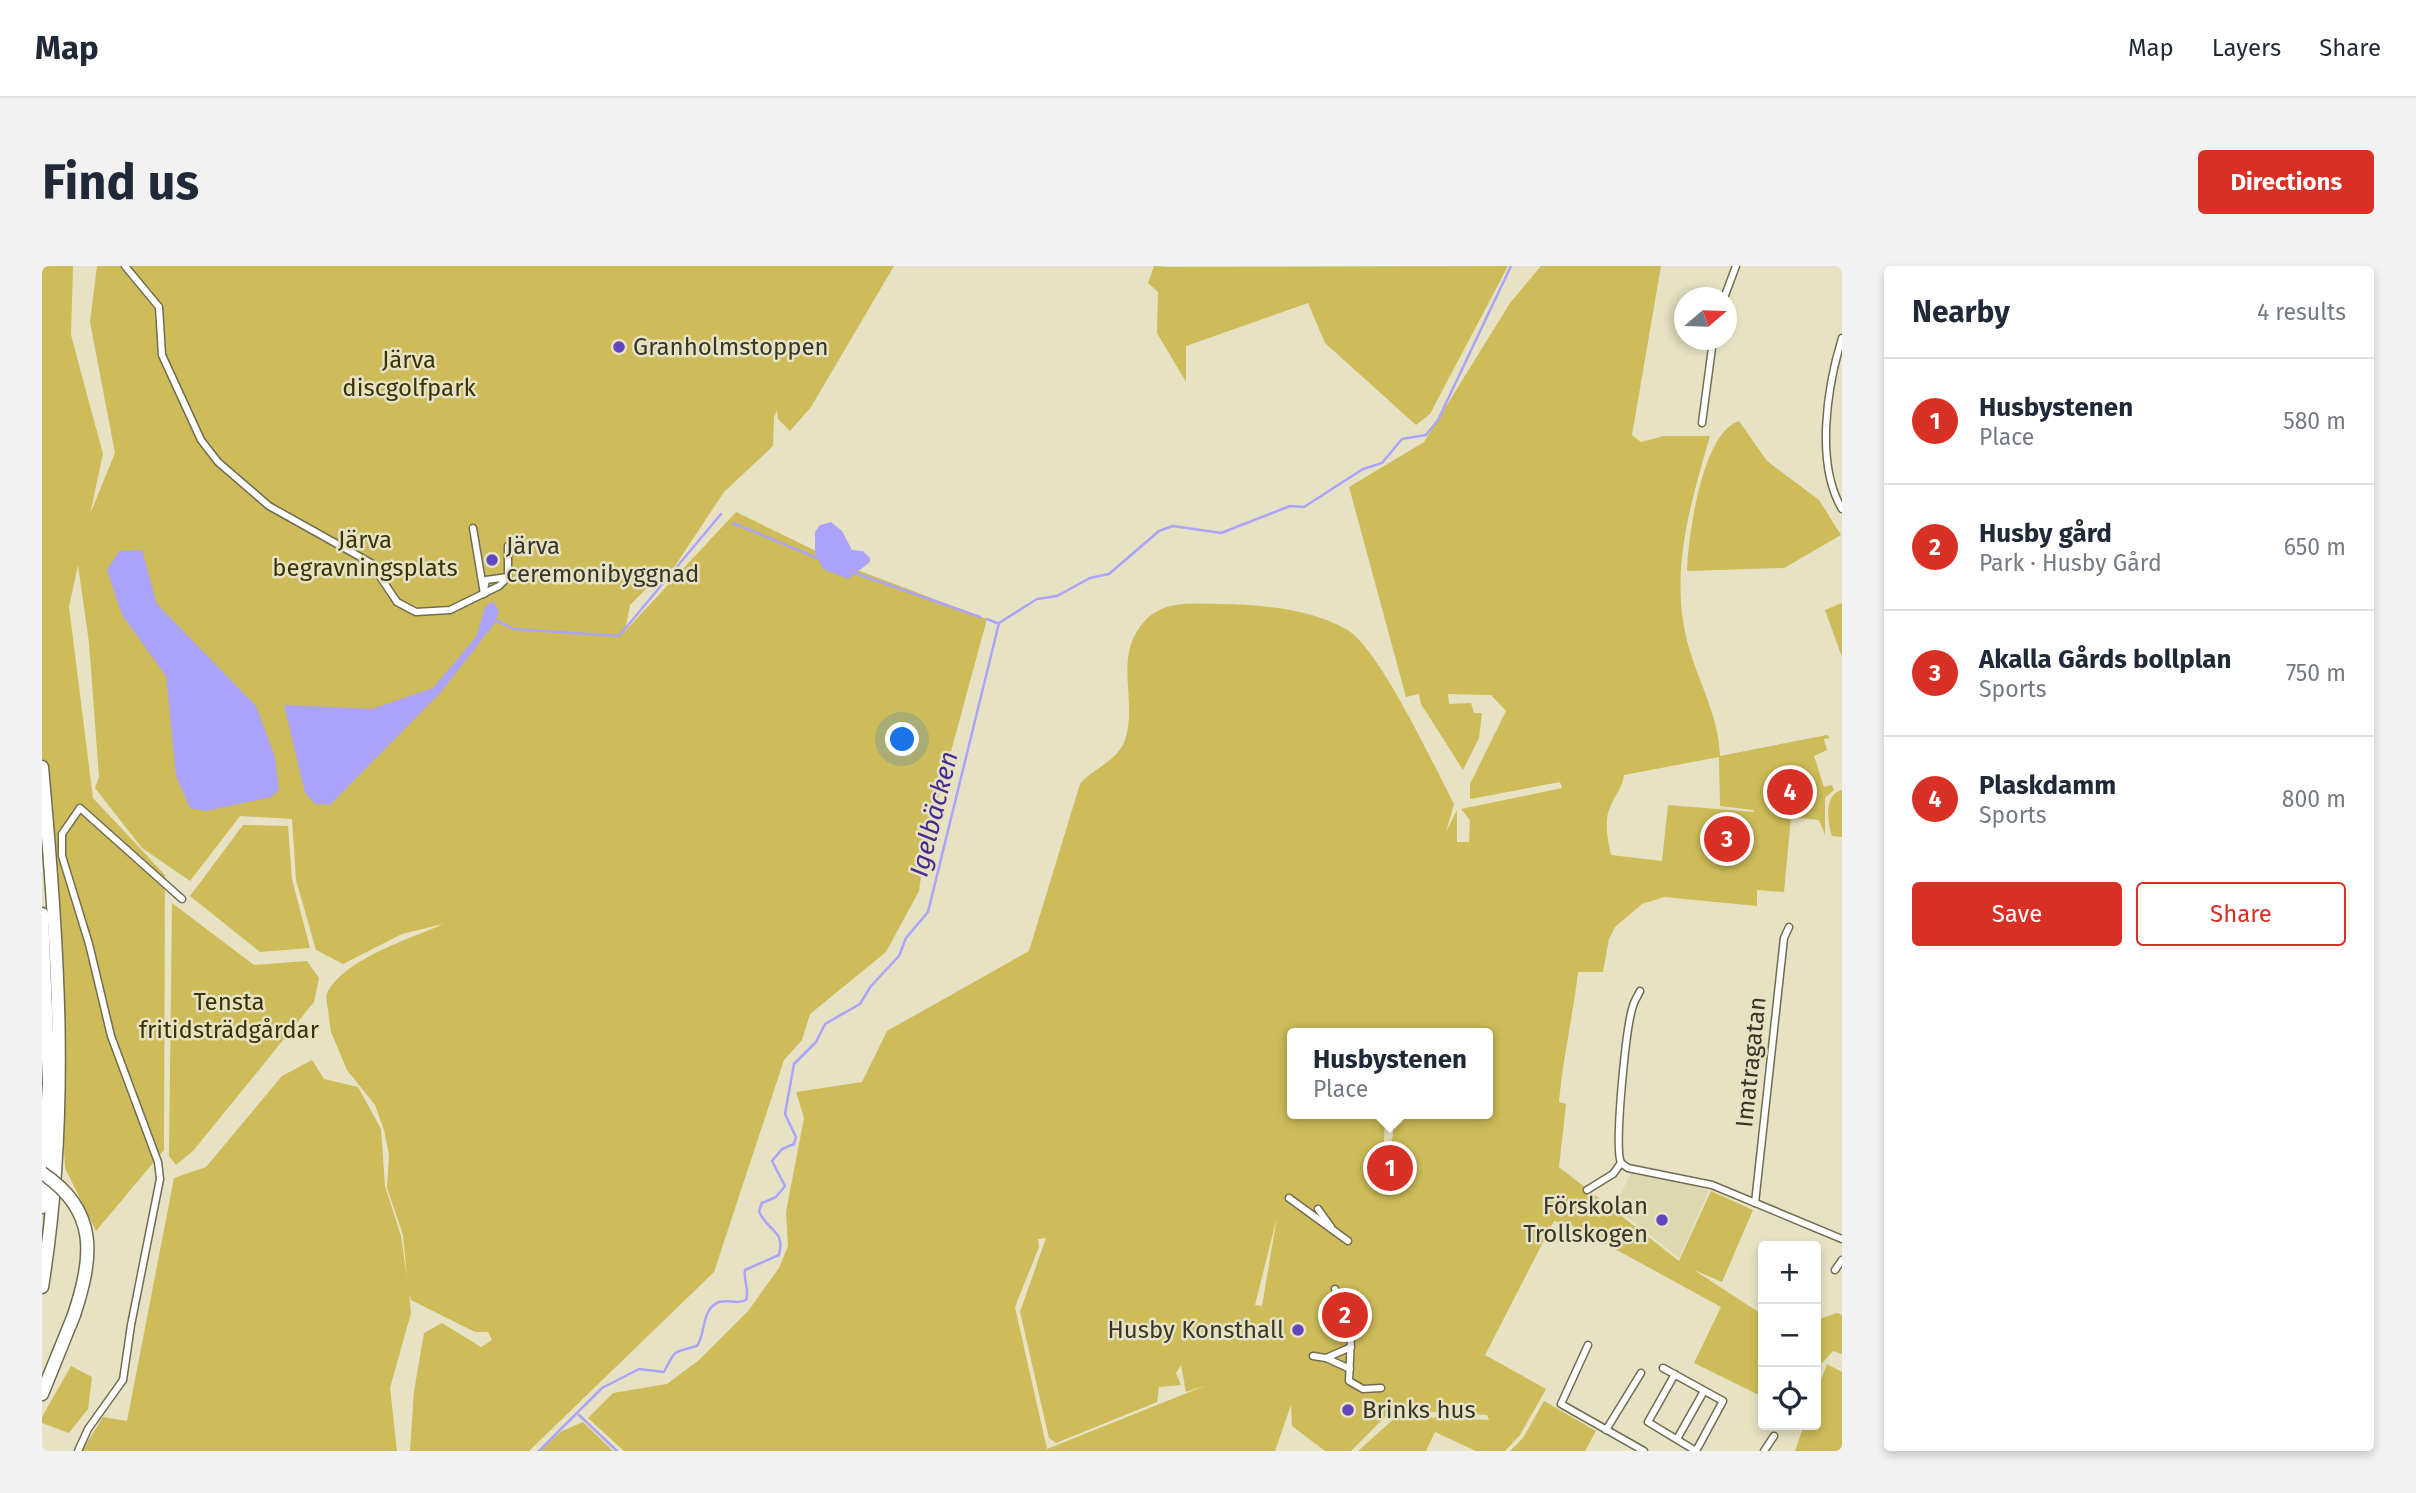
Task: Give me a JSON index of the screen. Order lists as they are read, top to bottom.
{
  "streets": {
    "street": ["Imatragatan"]
  },
  "water": ["Igelbäcken"],
  "parks": ["Järva discgolfpark", "Järva begravningsplats", "Tensta fritidsträdgårdar"],
  "places": [
    "Granholmstoppen",
    "Järva ceremonibyggnad",
    "Förskolan Trollskogen",
    "Husby Konsthall",
    "Brinks hus"
  ],
  "north": "right",
  "page": {
    "header": "Map",
    "nav": ["Map", "Layers", "Share"],
    "buttons": [
      "Directions",
      ["Save", "Share"]
    ],
    "title": "Find us",
    "heading": ["Nearby", "4 results"],
    "list": [
      {
        "mark": "1",
        "name": "Husbystenen",
        "note": "Place",
        "value": "580 m"
      },
      {
        "mark": "2",
        "name": "Husby gård",
        "note": "Park · Husby Gård",
        "value": "650 m"
      },
      {
        "mark": "3",
        "name": "Akalla Gårds bollplan",
        "note": "Sports",
        "value": "750 m"
      },
      {
        "mark": "4",
        "name": "Plaskdamm",
        "note": "Sports",
        "value": "800 m"
      }
    ],
    "pins": [
      "4",
      "3",
      "1",
      "2"
    ],
    "popup": ["Husbystenen", "Place"],
    "map_buttons": ["+", "−"]
  }
}
